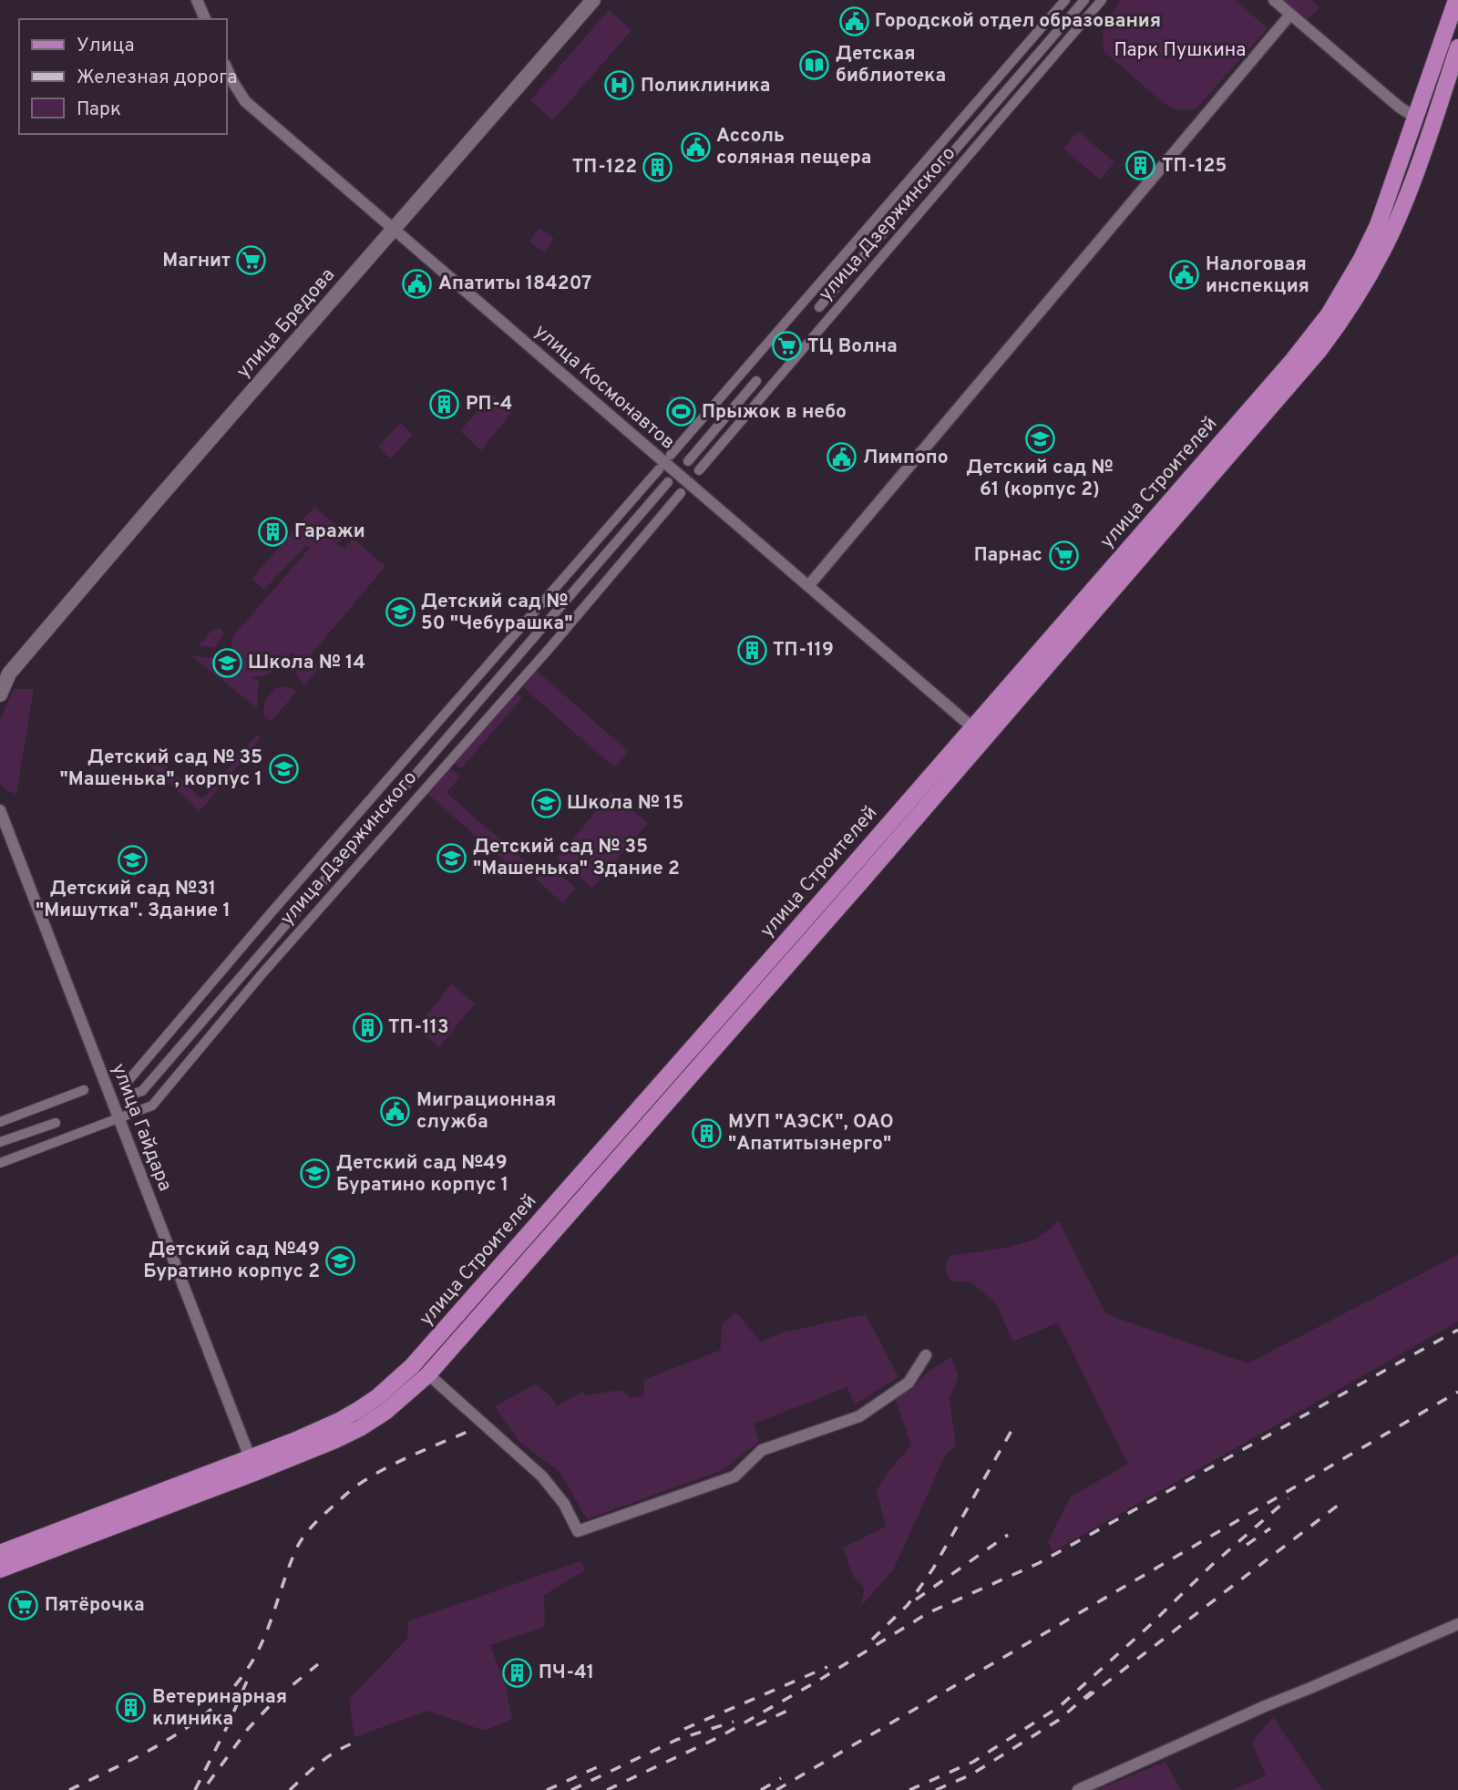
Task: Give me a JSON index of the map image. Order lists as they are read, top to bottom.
{
  "streets": {
    "main road": ["улица Строителей"],
    "street": [
      "улица Дзержинского",
      "улица Бредова",
      "улица Космонавтов",
      "улица Гайдара"
    ]
  },
  "crossings": [
    ["улица Дзержинского", "улица Гайдара"],
    ["улица Бредова", "улица Космонавтов"],
    ["улица Космонавтов", "улица Строителей"],
    ["улица Строителей", "улица Гайдара"]
  ],
  "parks": ["Парк Пушкина"],
  "places": {
    "public building": [
      "Городской отдел образования",
      "Ассоль соляная пещера",
      "Налоговая инспекция",
      "Апатиты 184207",
      "Лимпопо",
      "Миграционная служба"
    ],
    "library": ["Детская библиотека"],
    "hospital": ["Поликлиника"],
    "building": [
      "ТП-125",
      "ТП-122",
      "РП-4",
      "Гаражи",
      "ТП-119",
      "ТП-113",
      "МУП \"АЭСК\", ОАО \"Апатитыэнерго\"",
      "ПЧ-41",
      "Ветеринарная клиника"
    ],
    "supermarket": [
      "Магнит",
      "ТЦ Волна",
      "Парнас",
      "Пятёрочка"
    ],
    "sports": ["Прыжок в небо"],
    "school or university": [
      "Детский сад № 61 (корпус 2)",
      "Детский сад № 50 \"Чебурашка\"",
      "Школа № 14",
      "Детский сад № 35 \"Машенька\", корпус 1",
      "Школа № 15",
      "Детский сад № 35 \"Машенька\" Здание 2",
      "Детский сад №31 \"Мишутка\". Здание 1",
      "Детский сад №49 Буратино корпус 1",
      "Детский сад №49 Буратино корпус 2"
    ]
  },
  "legend": ["Улица", "Железная дорога", "Парк"]
}
